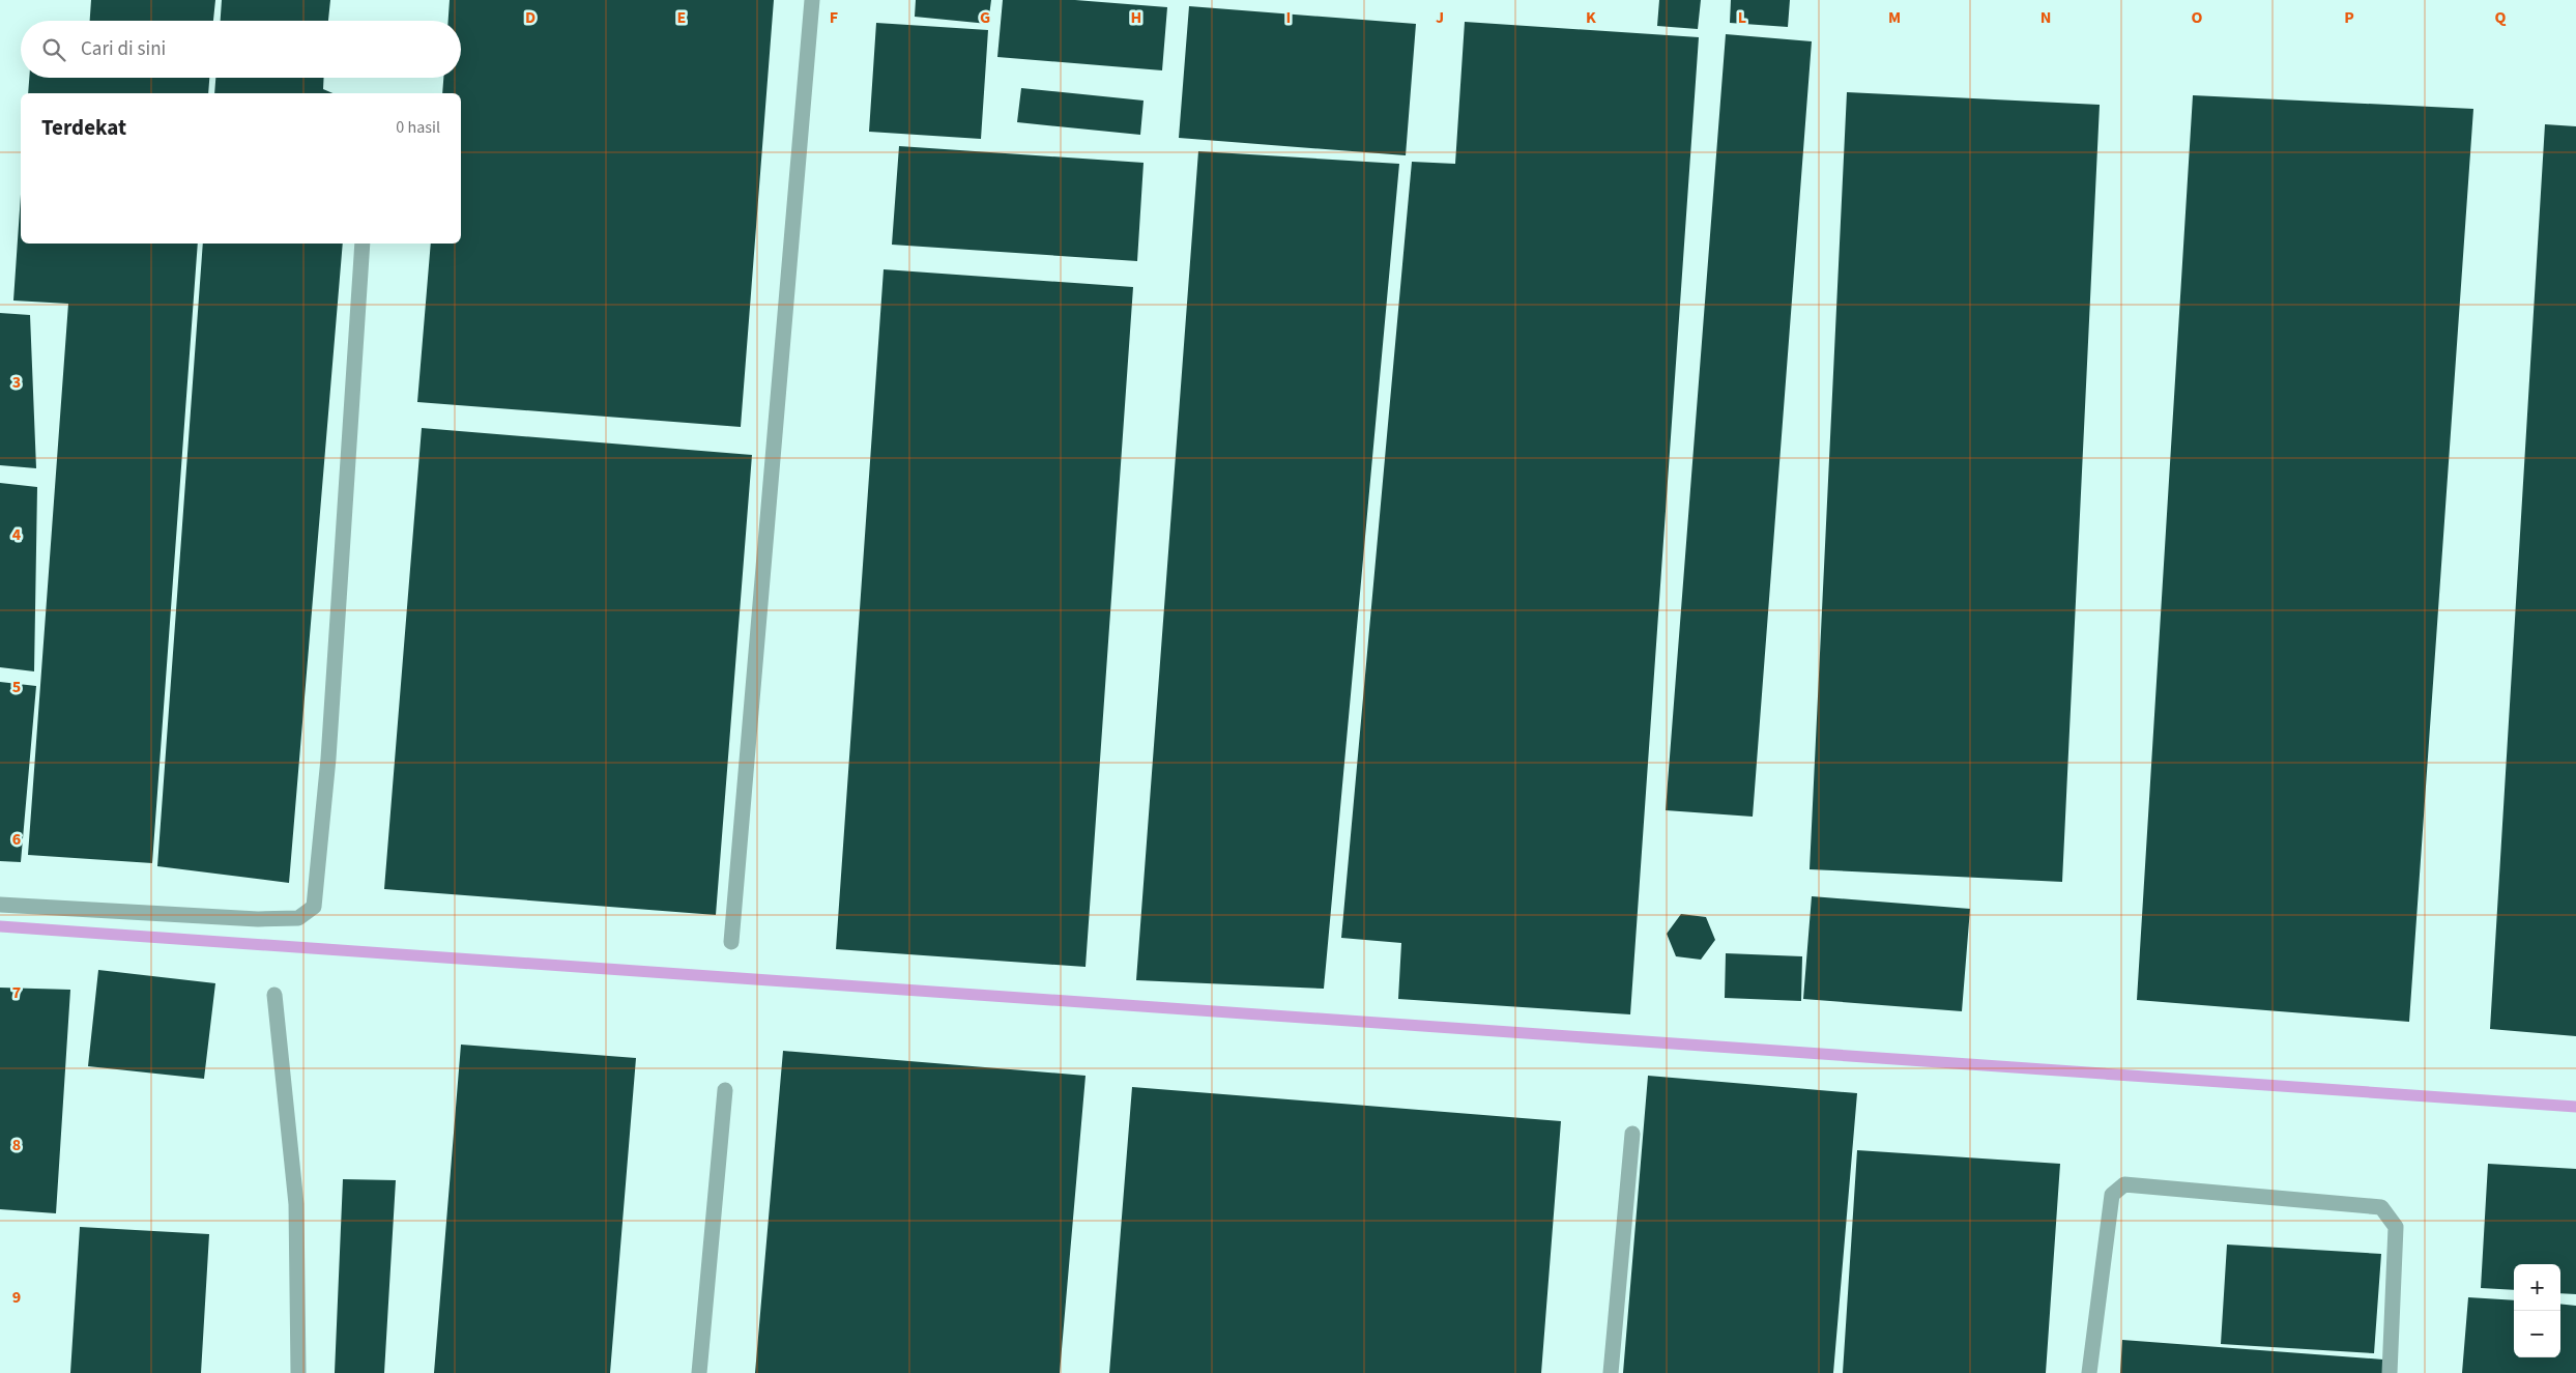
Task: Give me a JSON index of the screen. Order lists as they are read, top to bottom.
{
  "page": {
    "search": "Cari di sini",
    "heading": ["Terdekat", "0 hasil"],
    "map_buttons": ["+", "−"]
  },
  "grid": {
    "columns": [
      "D",
      "E",
      "F",
      "G",
      "H",
      "I",
      "J",
      "K",
      "L",
      "M",
      "N",
      "O",
      "P",
      "Q"
    ],
    "rows": [
      "3",
      "4",
      "5",
      "6",
      "7",
      "8",
      "9"
    ]
  }
}
